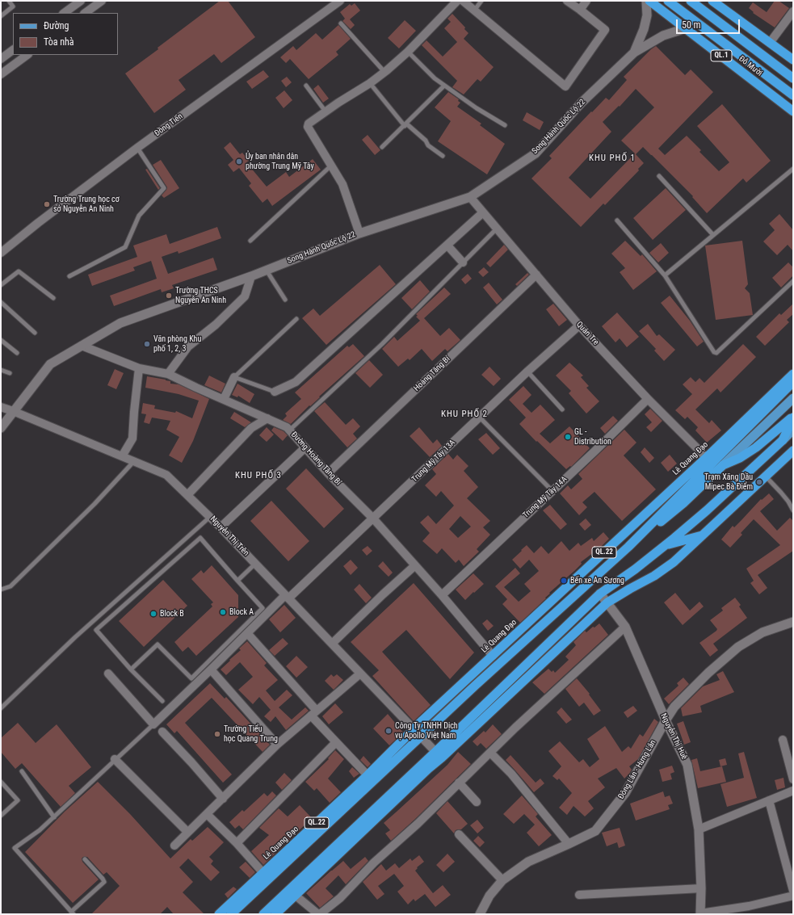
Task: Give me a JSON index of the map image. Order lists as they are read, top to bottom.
{
  "streets": {
    "highway": [
      "QL.1",
      "Đỗ Mười",
      "Lê Quang Đạo",
      "QL.22"
    ],
    "street": [
      "Đồng Tiến",
      "Song Hành Quốc Lộ 22",
      "Quán Tre",
      "Hoàng Tăng Bí",
      "Đường Hoàng Tăng Bí",
      "Trung Mỹ Tây 13A",
      "Trung Mỹ Tây 14A",
      "Nguyễn Thị Trên",
      "Nguyễn Thị Huê",
      "Đông Lân - Hưng Lân"
    ]
  },
  "crossings": [
    ["Song Hành Quốc Lộ 22", "Quán Tre"],
    ["Song Hành Quốc Lộ 22", "Đường Hoàng Tăng Bí"],
    ["Song Hành Quốc Lộ 22", "Nguyễn Thị Trên"],
    ["Quán Tre", "Hoàng Tăng Bí"],
    ["Quán Tre", "Lê Quang Đạo"],
    ["Quán Tre", "Trung Mỹ Tây 13A"],
    ["Quán Tre", "Trung Mỹ Tây 14A"],
    ["Hoàng Tăng Bí", "Đường Hoàng Tăng Bí"],
    ["Đường Hoàng Tăng Bí", "Lê Quang Đạo"],
    ["Đường Hoàng Tăng Bí", "Trung Mỹ Tây 13A"],
    ["Đường Hoàng Tăng Bí", "Trung Mỹ Tây 14A"],
    ["Lê Quang Đạo", "Nguyễn Thị Trên"],
    ["Lê Quang Đạo", "Nguyễn Thị Huê"],
    ["Trung Mỹ Tây 13A", "Nguyễn Thị Trên"],
    ["Nguyễn Thị Huê", "Đông Lân - Hưng Lân"]
  ],
  "districts": ["KHU PHỐ 1", "KHU PHỐ 2", "KHU PHỐ 3"],
  "places": [
    "Ủy ban nhân dân phường Trung Mỹ Tây",
    "Trường Trung học cơ sở Nguyễn An Ninh",
    "Trường THCS Nguyễn An Ninh",
    "Văn phòng Khu phố 1, 2, 3",
    "GL - Distribution",
    "Trạm Xăng Dầu Mipec Bà Điểm",
    "Bến xe An Sương",
    "Block A",
    "Block B",
    "Công Ty TNHH Dịch vụ Apollo Việt Nam",
    "Trường Tiểu học Quang Trung"
  ],
  "legend": ["Đường", "Tòa nhà"],
  "scale_bar": "50 m"
}
